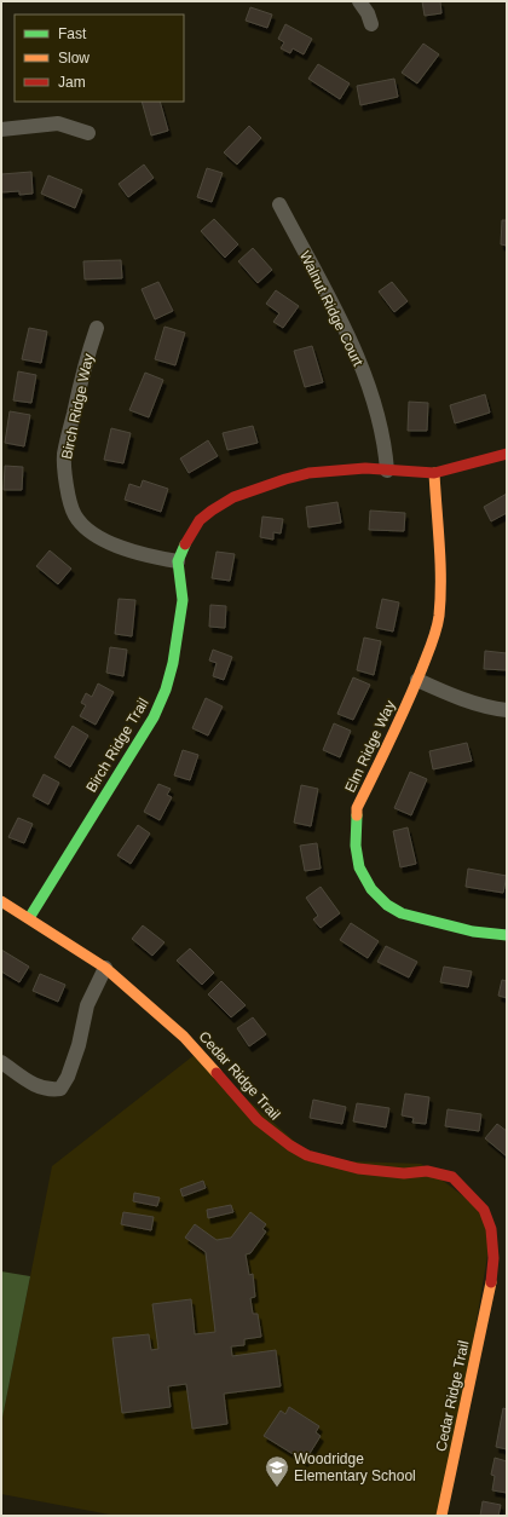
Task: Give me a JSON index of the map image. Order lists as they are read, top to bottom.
{
  "streets": {
    "street": [
      "Walnut Ridge Court",
      "Birch Ridge Way",
      "Birch Ridge Trail",
      "Elm Ridge Way",
      "Cedar Ridge Trail"
    ]
  },
  "crossings": [
    ["Birch Ridge Way", "Birch Ridge Trail"],
    ["Birch Ridge Trail", "Cedar Ridge Trail"]
  ],
  "places": {
    "school or university": ["Woodridge Elementary School"]
  },
  "legend": ["Fast", "Slow", "Jam"]
}
